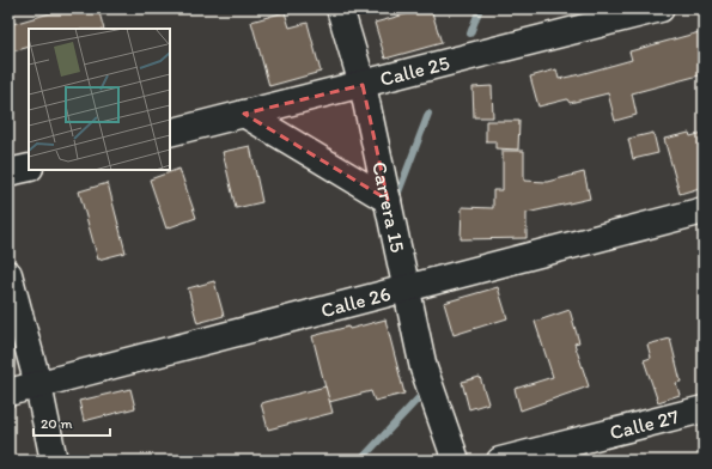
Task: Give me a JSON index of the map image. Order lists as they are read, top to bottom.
{
  "streets": {
    "street": [
      "Calle 25",
      "Carrera 15",
      "Calle 26",
      "Calle 27"
    ]
  },
  "crossings": [
    ["Calle 25", "Carrera 15"],
    ["Carrera 15", "Calle 26"]
  ],
  "scale_bar": "20 m"
}
